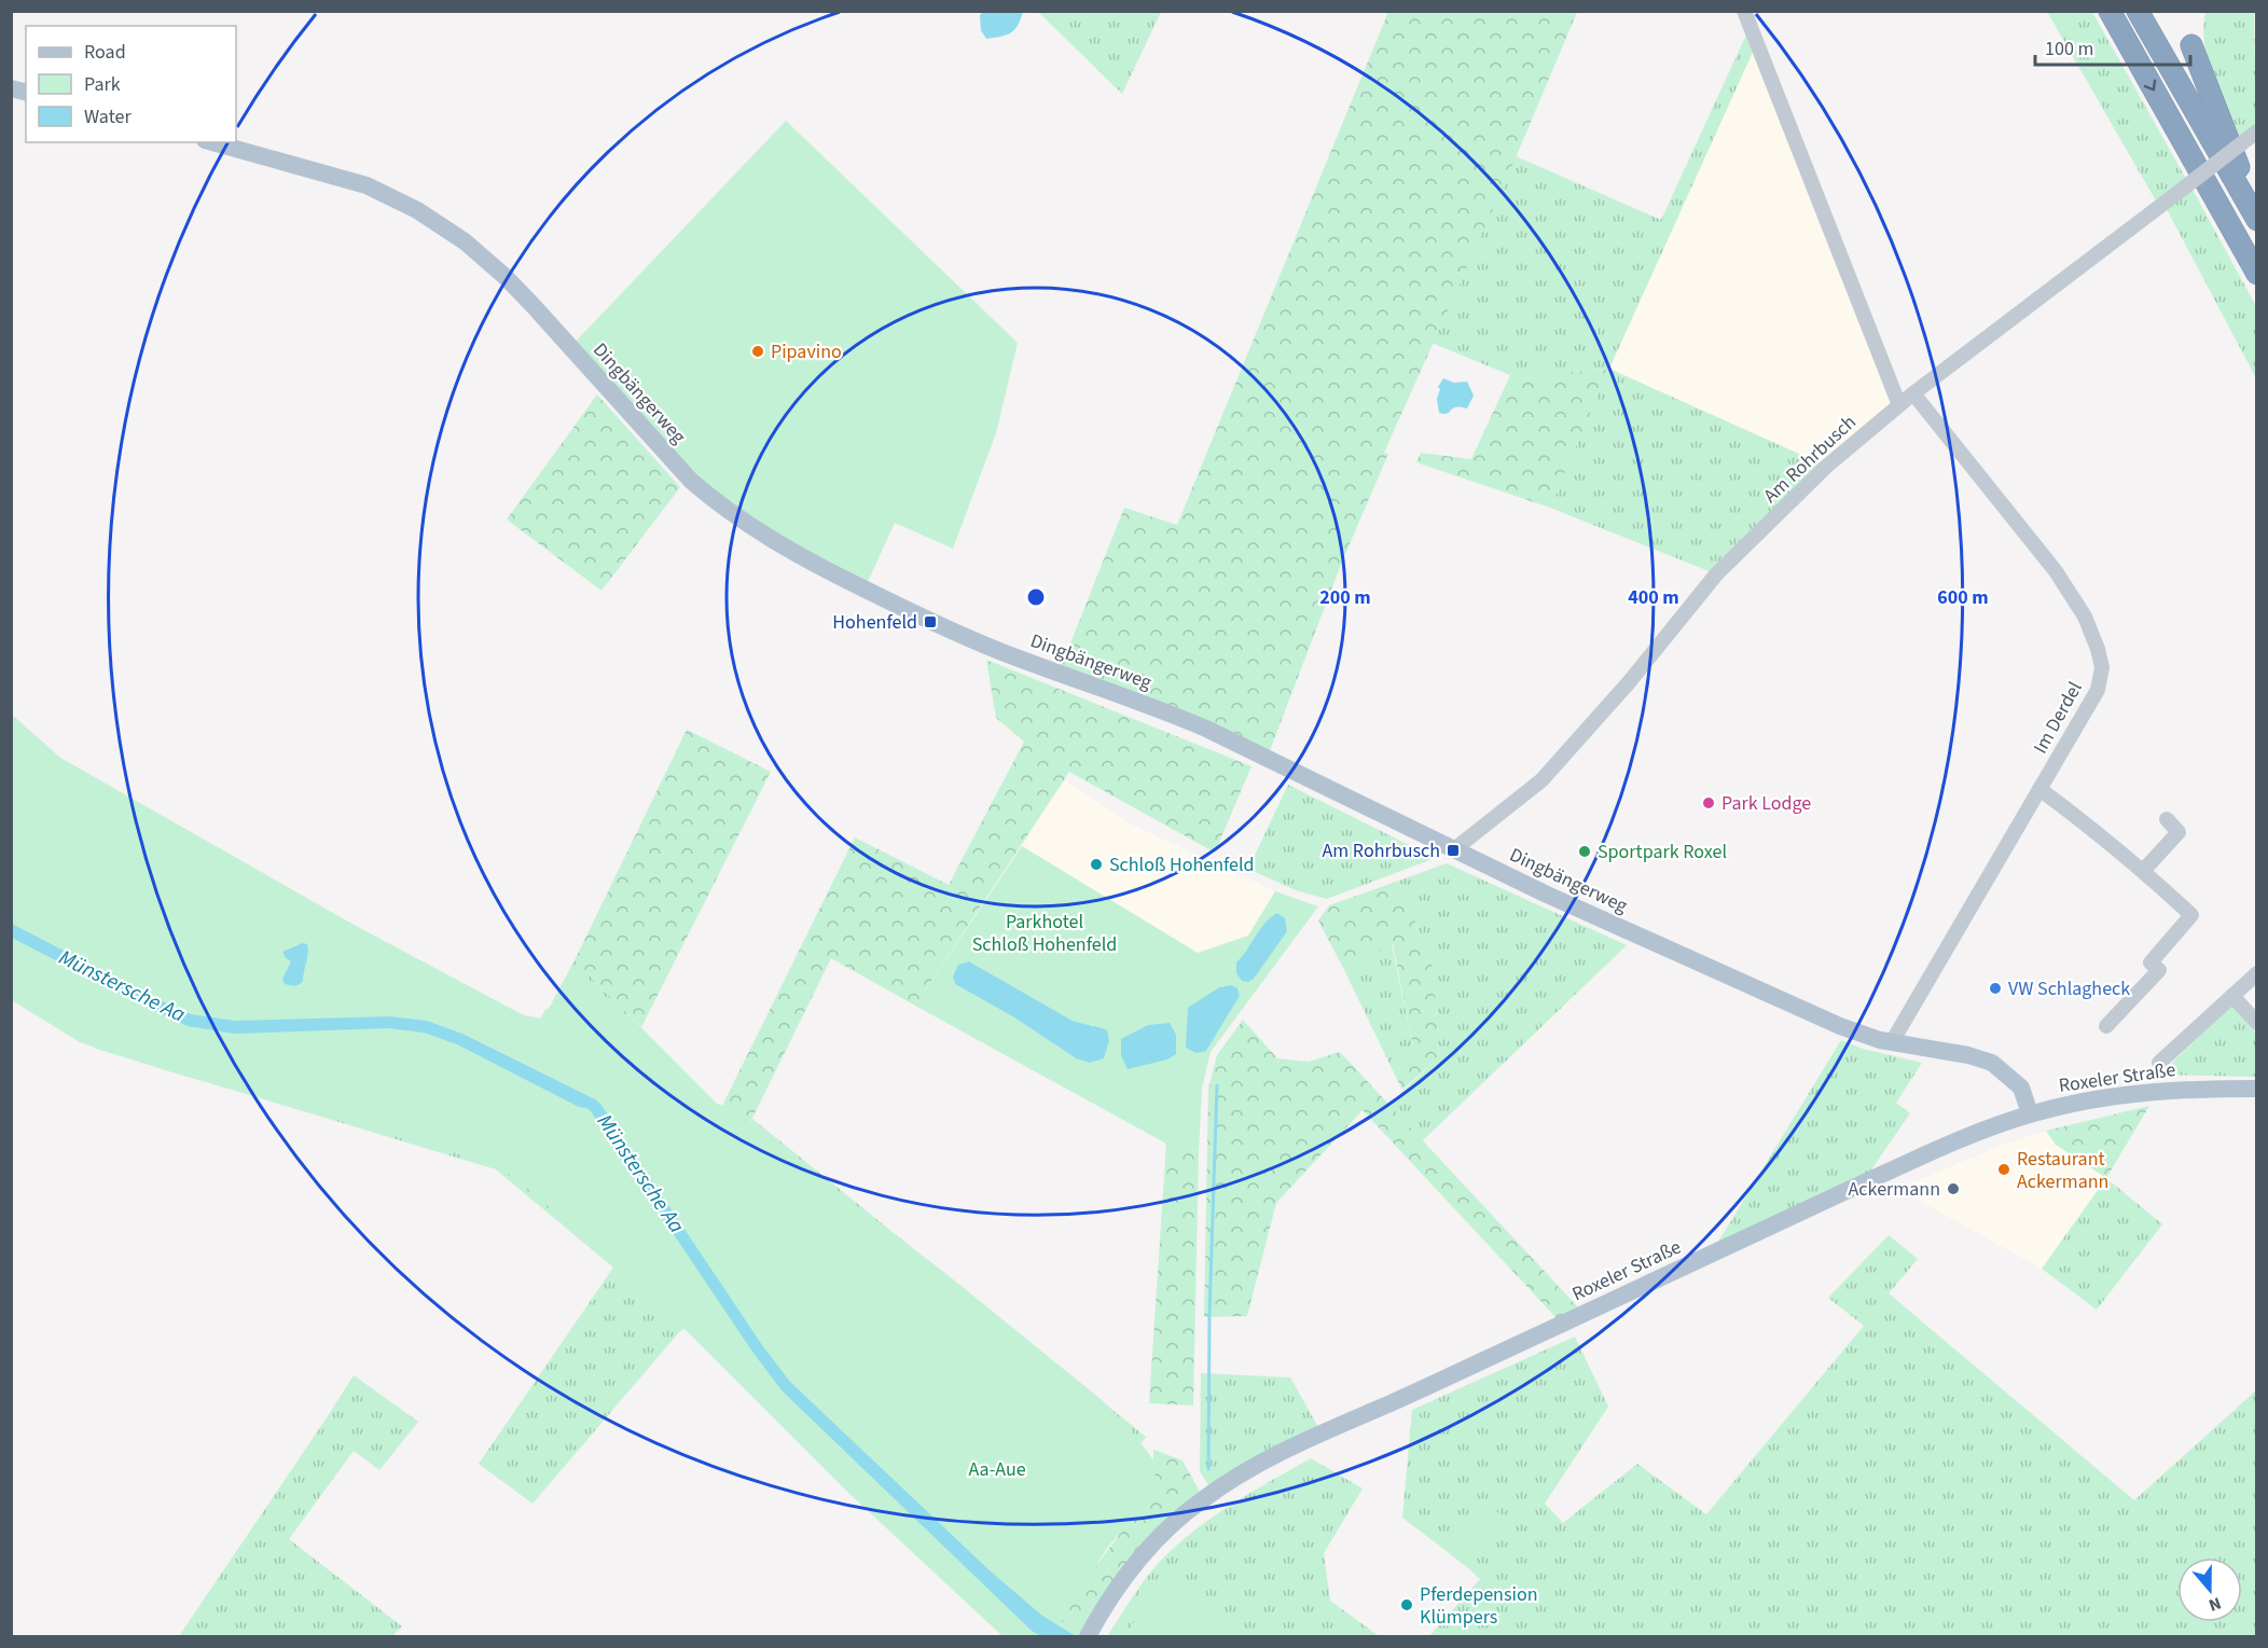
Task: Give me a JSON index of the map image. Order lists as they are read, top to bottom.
{
  "streets": {
    "main road": ["Dingbängerweg", "Roxeler Straße"],
    "street": ["Am Rohrbusch", "Im Derdel"]
  },
  "crossings": [
    ["Dingbängerweg", "Am Rohrbusch"],
    ["Dingbängerweg", "Im Derdel"],
    ["Dingbängerweg", "Roxeler Straße"],
    ["Am Rohrbusch", "Im Derdel"]
  ],
  "water": ["Münstersche Aa"],
  "parks": ["Parkhotel Schloß Hohenfeld", "Aa-Aue"],
  "places": {
    "other": [
      "Pipavino",
      "Park Lodge",
      "Sportpark Roxel",
      "Schloß Hohenfeld",
      "VW Schlagheck",
      "Restaurant Ackermann",
      "Ackermann",
      "Pferdepension Klümpers"
    ],
    "transit": ["Hohenfeld", "Am Rohrbusch"]
  },
  "legend": ["Road", "Park", "Water"],
  "scale_bar": "100 m",
  "north": "bottom",
  "rings": ["200 m", "400 m", "600 m"]
}
